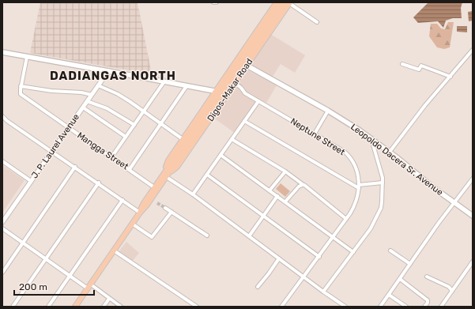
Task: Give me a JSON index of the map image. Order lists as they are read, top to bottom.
{
  "streets": {
    "main road": ["Digos-Makar Road", "Leopoldo Dacera Sr. Avenue"],
    "street": ["Neptune Street", "J. P. Laurel Avenue", "Mangga Street"]
  },
  "crossings": [
    ["Digos-Makar Road", "Neptune Street"],
    ["Digos-Makar Road", "Mangga Street"],
    ["Digos-Makar Road", "Leopoldo Dacera Sr. Avenue"],
    ["J. P. Laurel Avenue", "Mangga Street"]
  ],
  "districts": ["DADIANGAS NORTH"],
  "scale_bar": "200 m"
}
